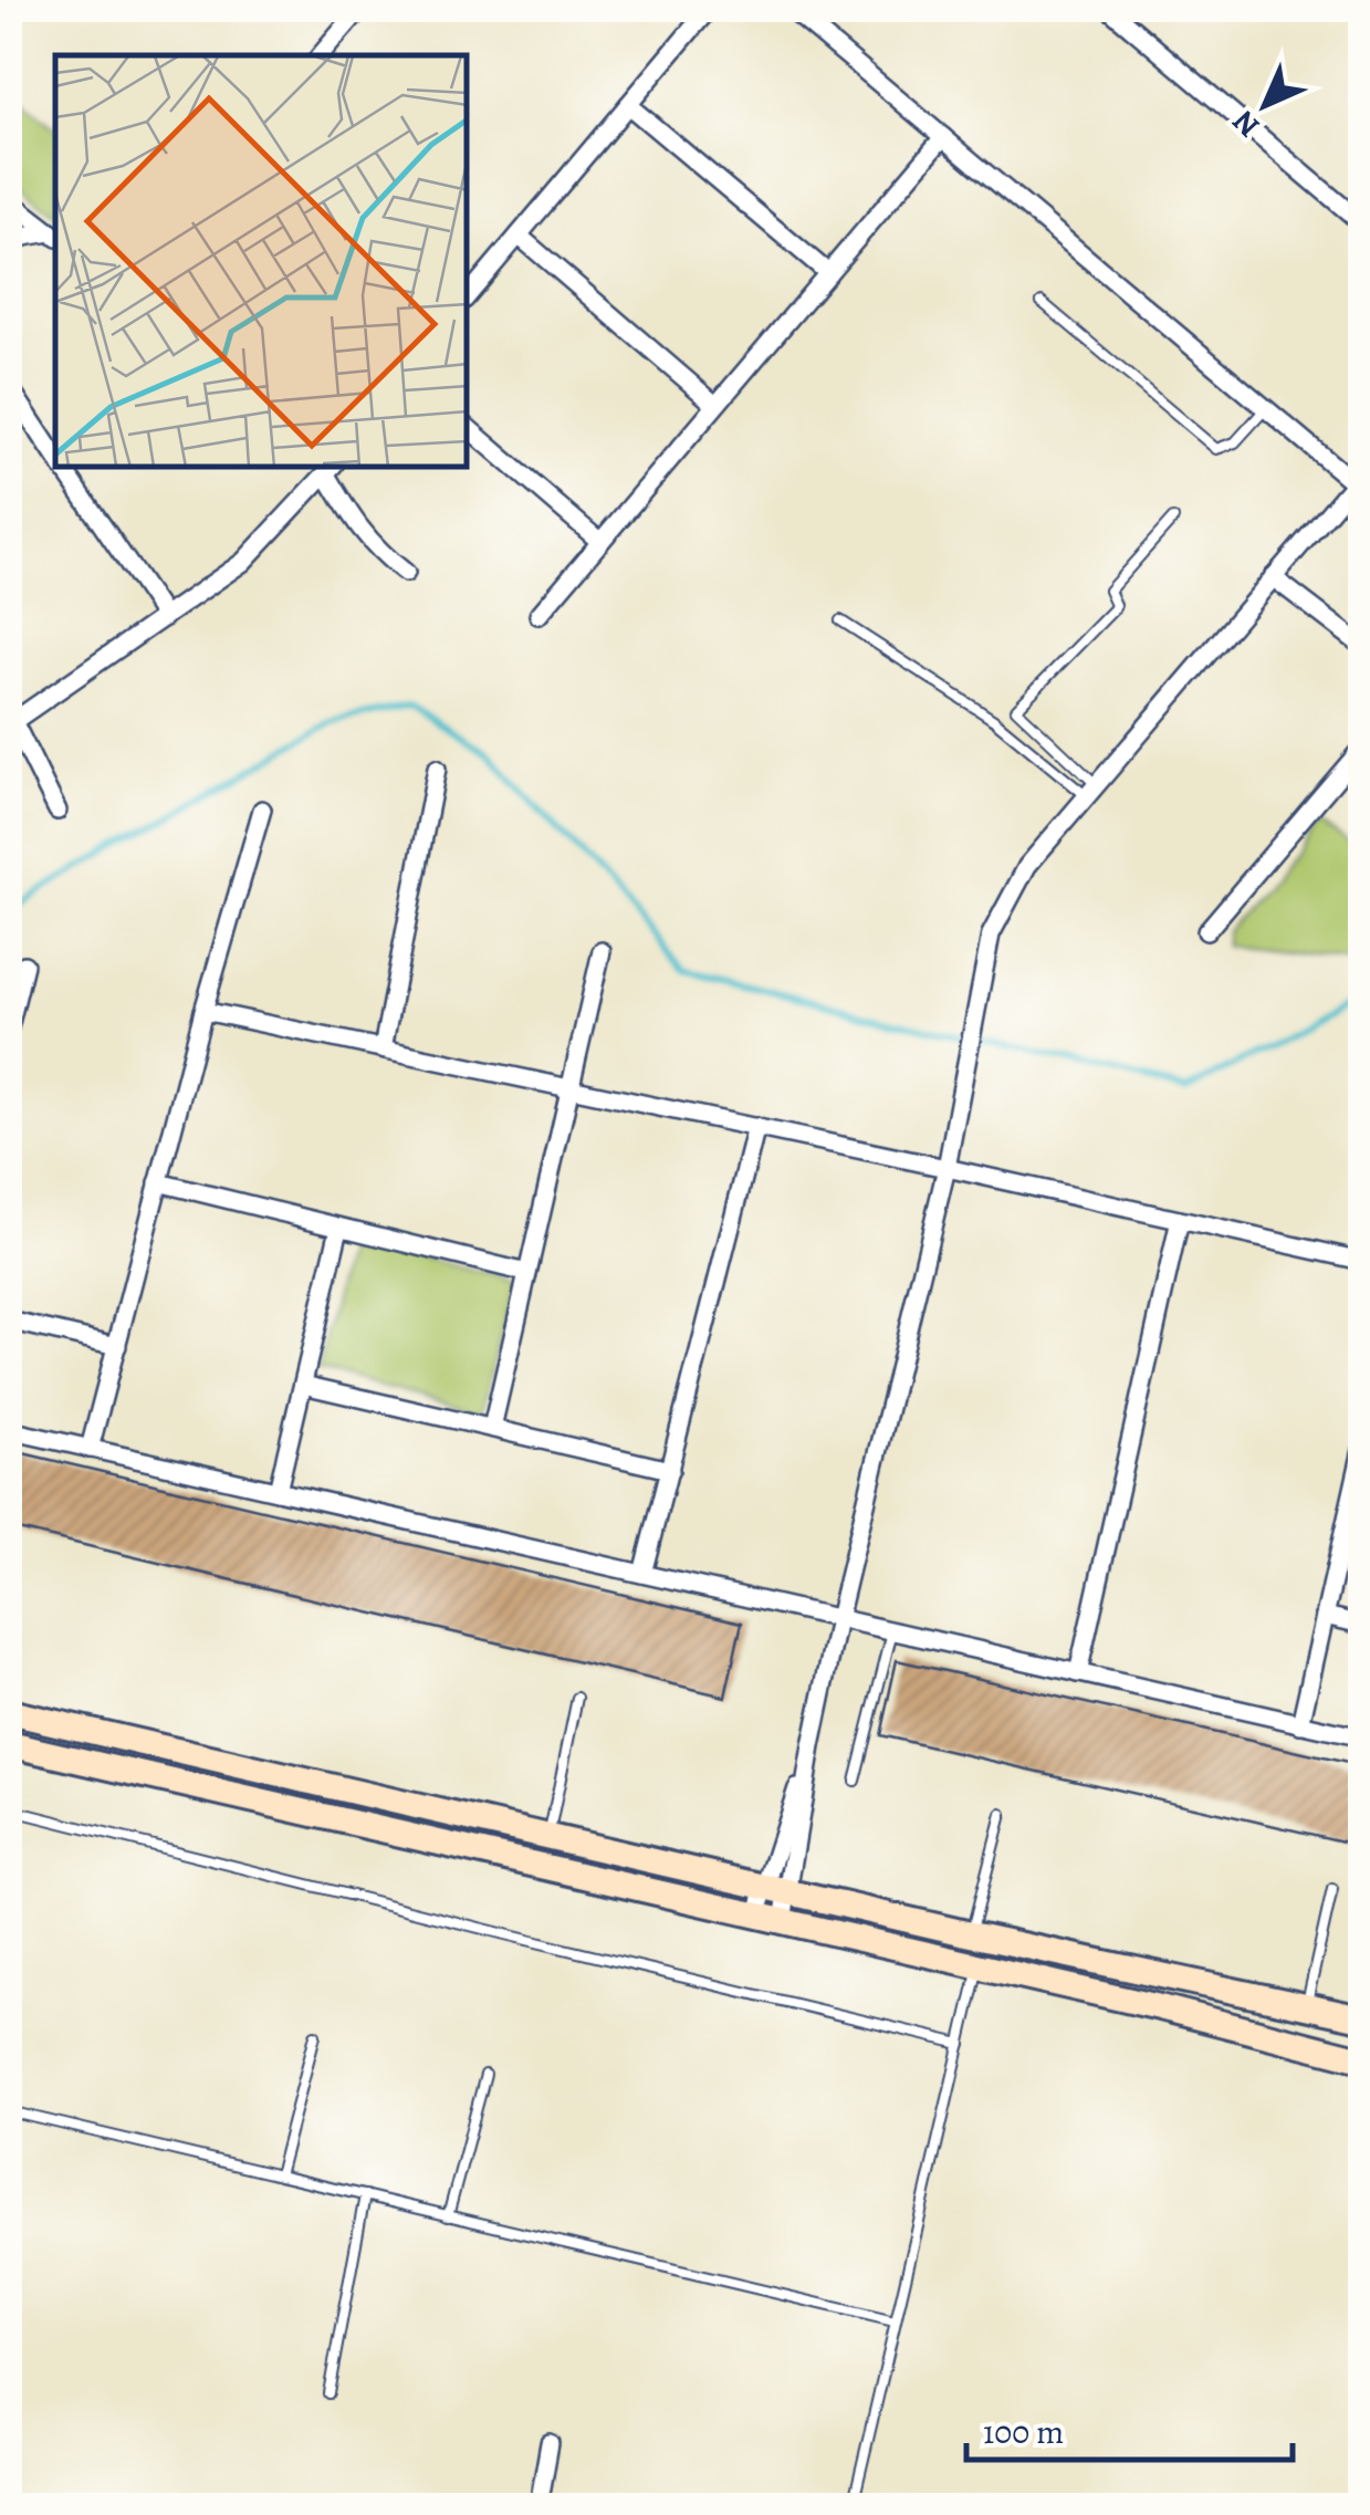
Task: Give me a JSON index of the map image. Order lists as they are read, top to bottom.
{
  "scale_bar": "100 m",
  "north": "bottom left"
}
